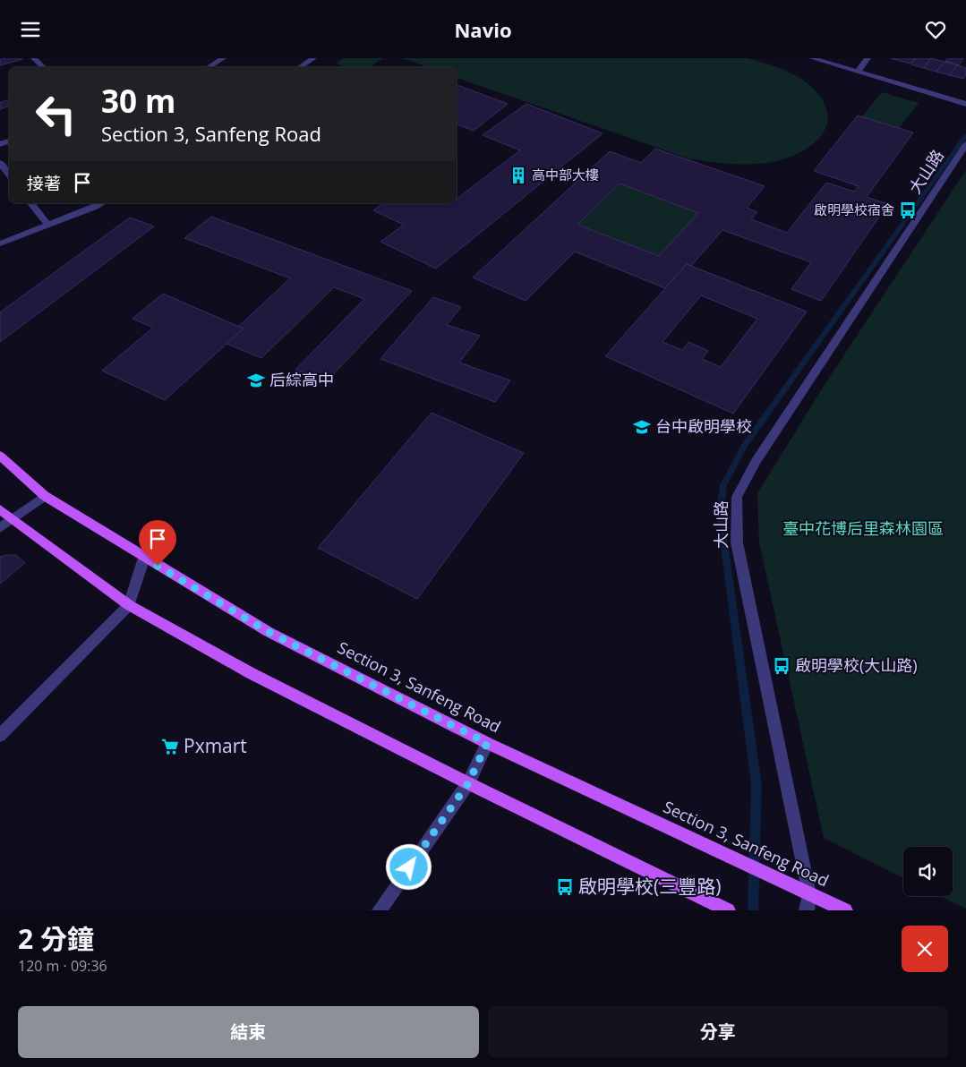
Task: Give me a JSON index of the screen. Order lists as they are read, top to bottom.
{
  "streets": {
    "main road": ["Section 3, Sanfeng Road"],
    "street": ["大山路"]
  },
  "crossings": [
    ["大山路", "Section 3, Sanfeng Road"]
  ],
  "parks": ["臺中花博后里森林園區"],
  "places": {
    "building": ["高中部大樓"],
    "bus stop": ["啟明學校宿舍", "啟明學校(大山路)", "啟明學校(三豐路)"],
    "school or university": ["后綜高中", "台中啟明學校"],
    "supermarket": ["Pxmart"]
  },
  "page": {
    "header": "Navio",
    "turn": ["30 m", "Section 3, Sanfeng Road"],
    "then": "接著",
    "heading": ["2 分鐘", "120 m · 09:36"],
    "buttons": ["結束", "分享"]
  }
}
